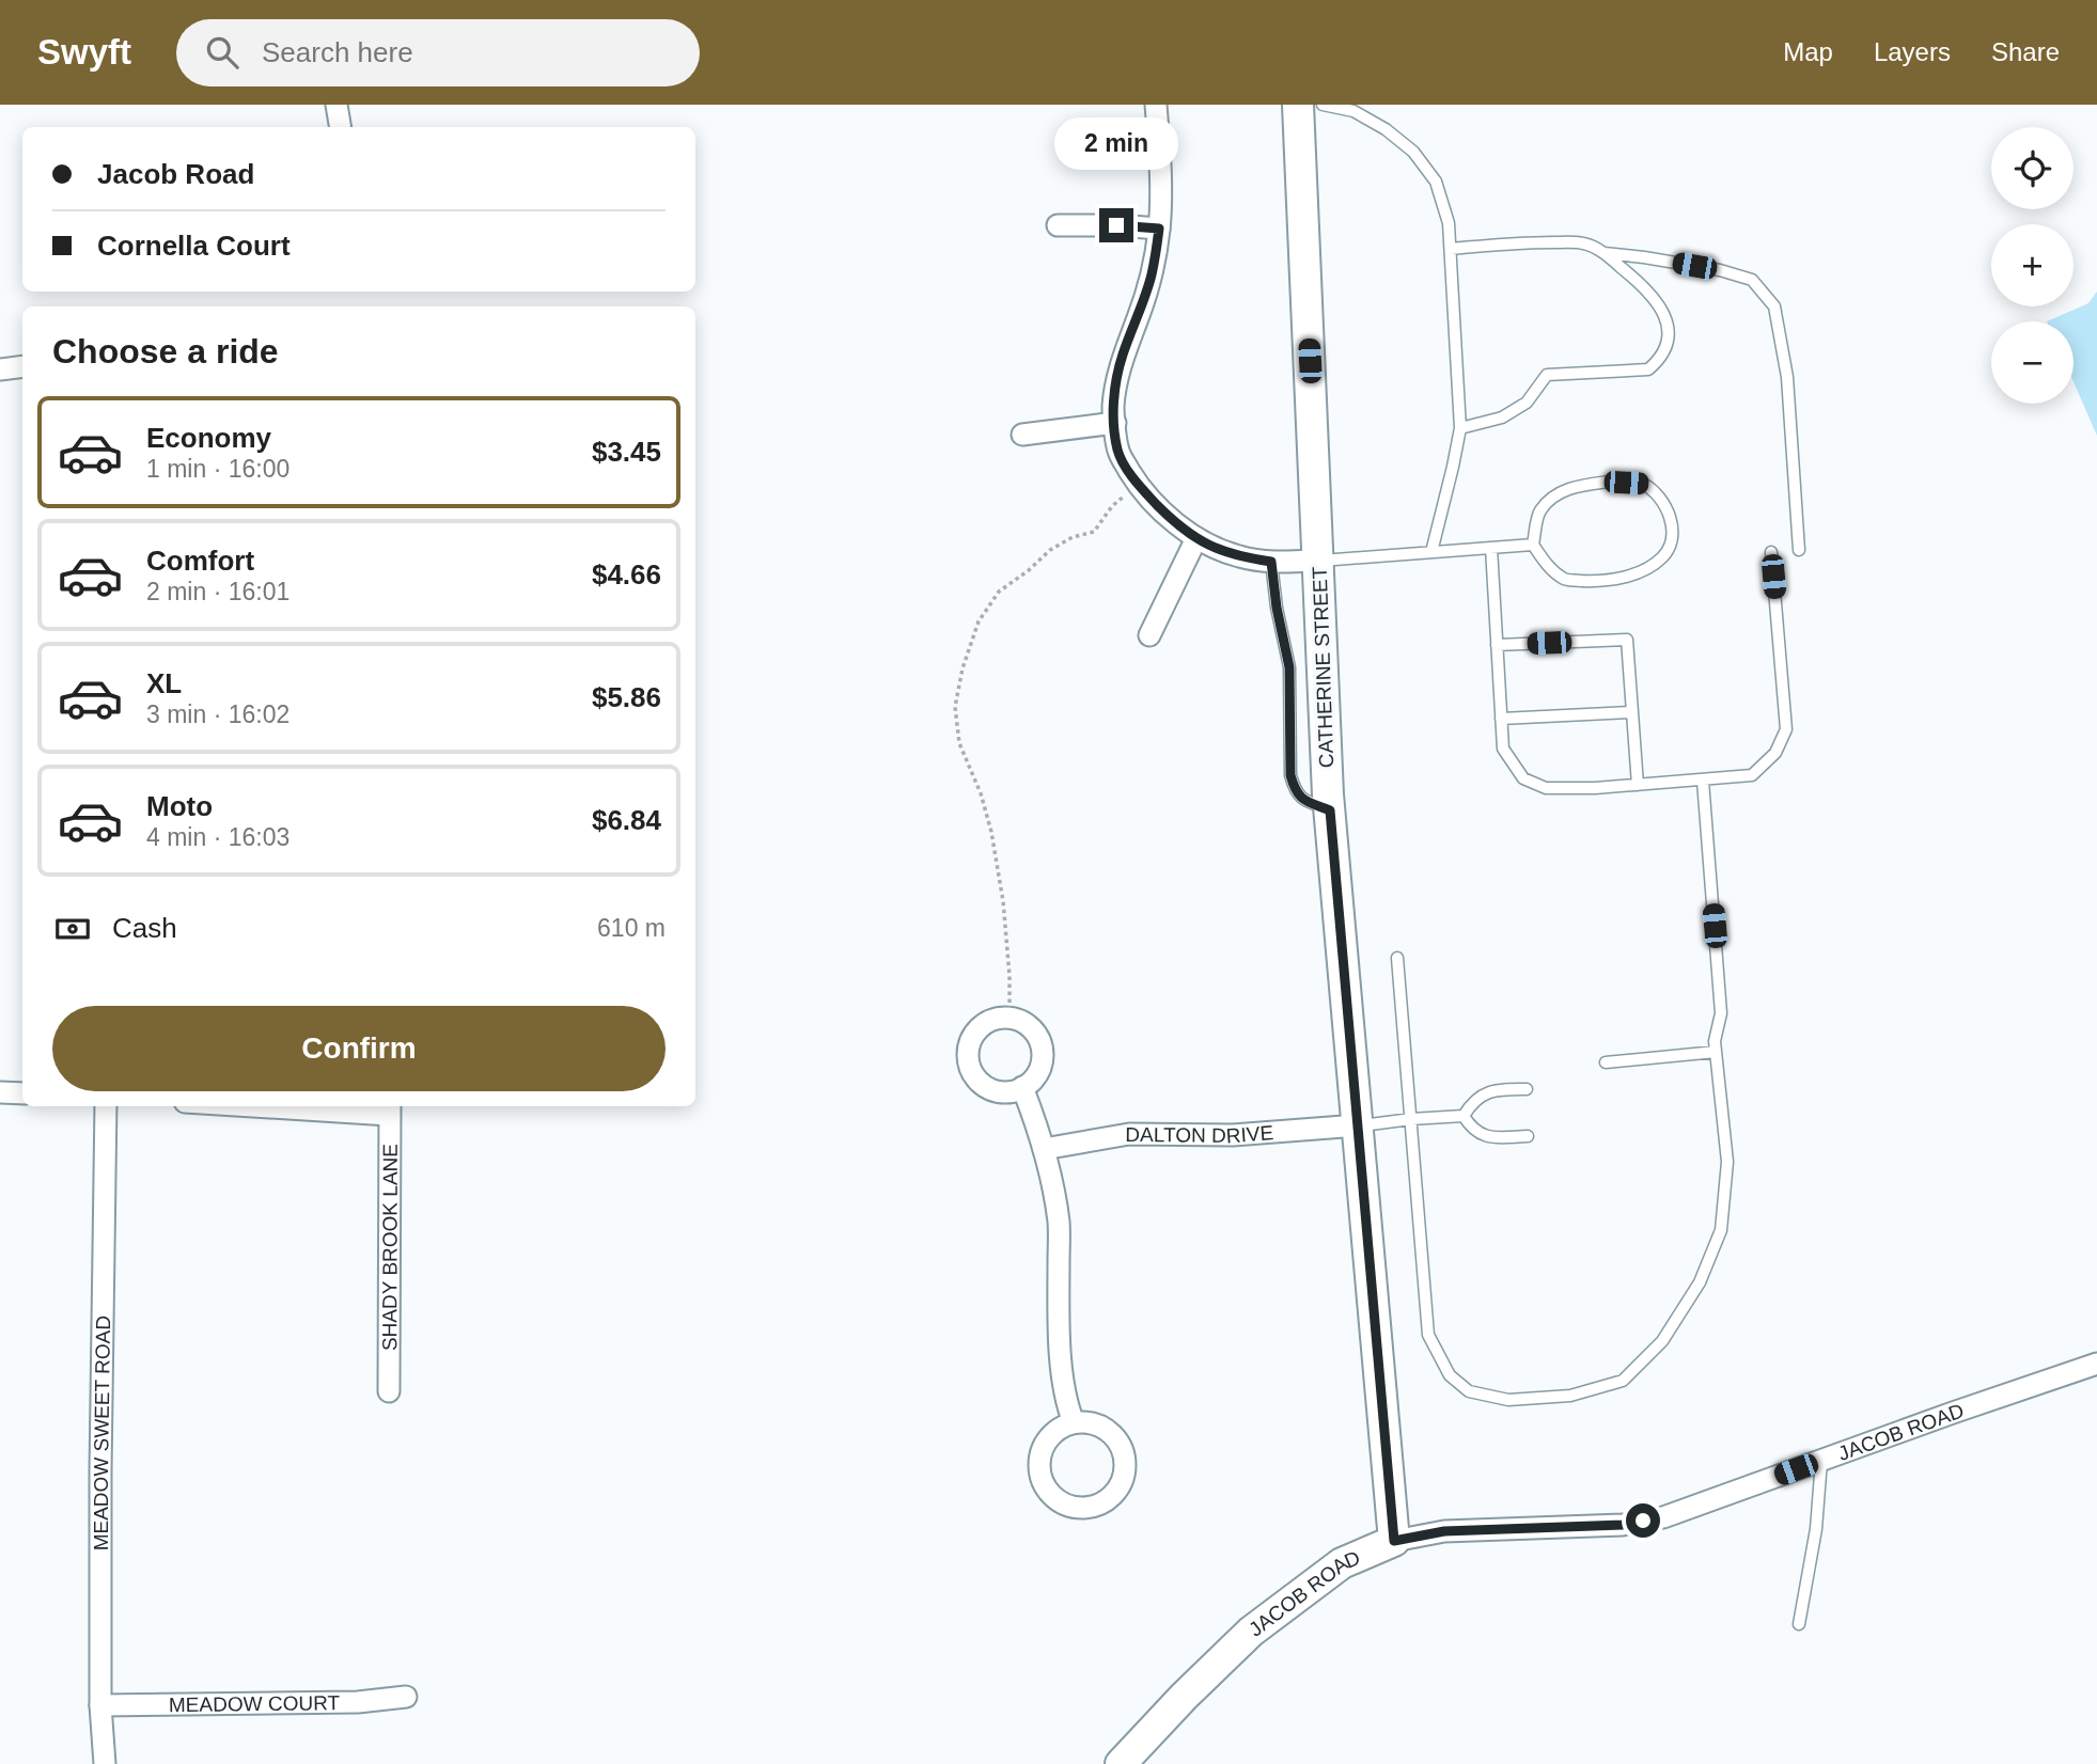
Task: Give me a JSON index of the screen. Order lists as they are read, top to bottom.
{
  "streets": {
    "street": [
      "CATHERINE STREET",
      "DALTON DRIVE",
      "SHADY BROOK LANE",
      "JACOB ROAD",
      "MEADOW SWEET ROAD",
      "MEADOW COURT"
    ]
  },
  "crossings": [
    ["CATHERINE STREET", "DALTON DRIVE"],
    ["CATHERINE STREET", "JACOB ROAD"],
    ["MEADOW SWEET ROAD", "MEADOW COURT"]
  ],
  "page": {
    "header": "Swyft",
    "search": "Search here",
    "nav": ["Map", "Layers", "Share"],
    "bubble": "2 min",
    "map_buttons": ["+", "−"],
    "banner": ["Jacob Road", "Cornella Court"],
    "heading": "Choose a ride",
    "list": [
      {
        "name": "Economy",
        "note": "1 min · 16:00",
        "value": "$3.45"
      },
      {
        "name": "Comfort",
        "note": "2 min · 16:01",
        "value": "$4.66"
      },
      {
        "name": "XL",
        "note": "3 min · 16:02",
        "value": "$5.86"
      },
      {
        "name": "Moto",
        "note": "4 min · 16:03",
        "value": "$6.84"
      }
    ],
    "pay": ["Cash", "610 m"],
    "buttons": "Confirm"
  }
}
